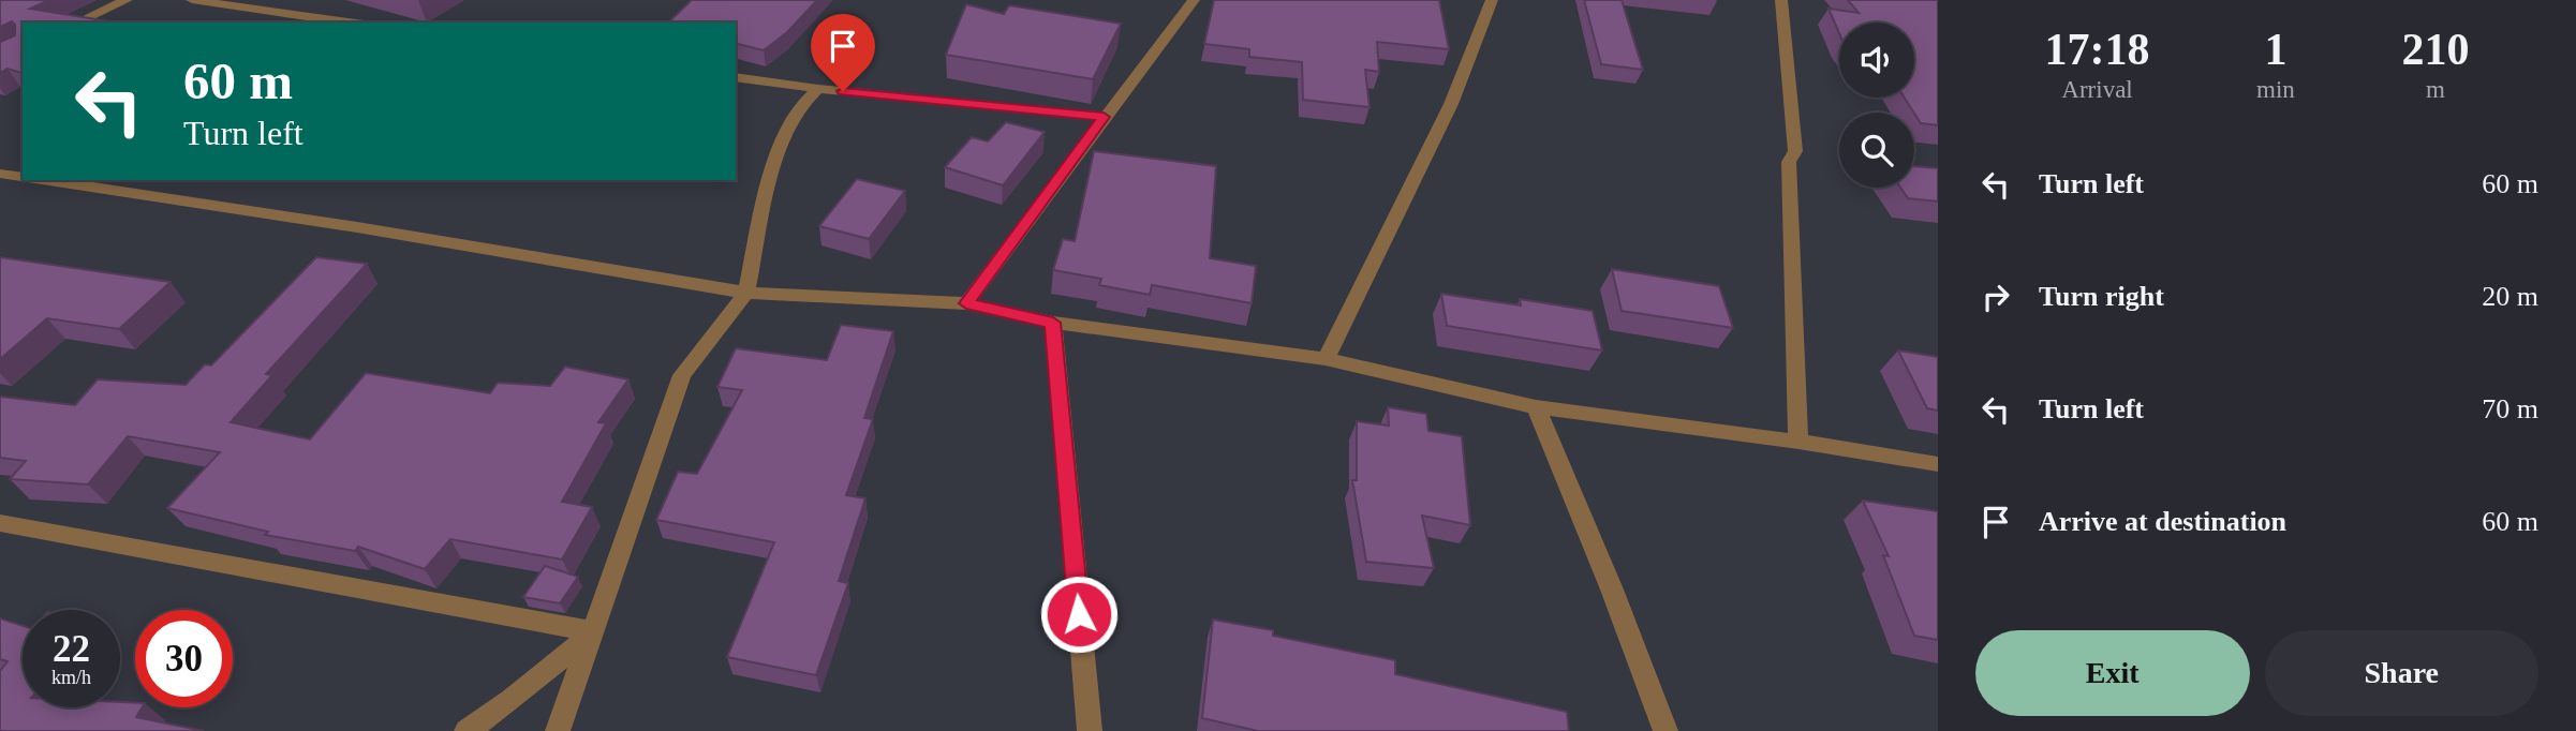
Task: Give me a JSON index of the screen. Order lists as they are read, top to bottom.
{
  "page": {
    "eta": [
      "17:18",
      "Arrival",
      "1",
      "min",
      "210",
      "m"
    ],
    "turn": ["60 m", "Turn left"],
    "list": [
      {
        "name": "Turn left",
        "value": "60 m"
      },
      {
        "name": "Turn right",
        "value": "20 m"
      },
      {
        "name": "Turn left",
        "value": "70 m"
      },
      {
        "name": "Arrive at destination",
        "value": "60 m"
      }
    ],
    "speed": "22 km/h",
    "limit": "30",
    "buttons": ["Exit", "Share"]
  }
}
